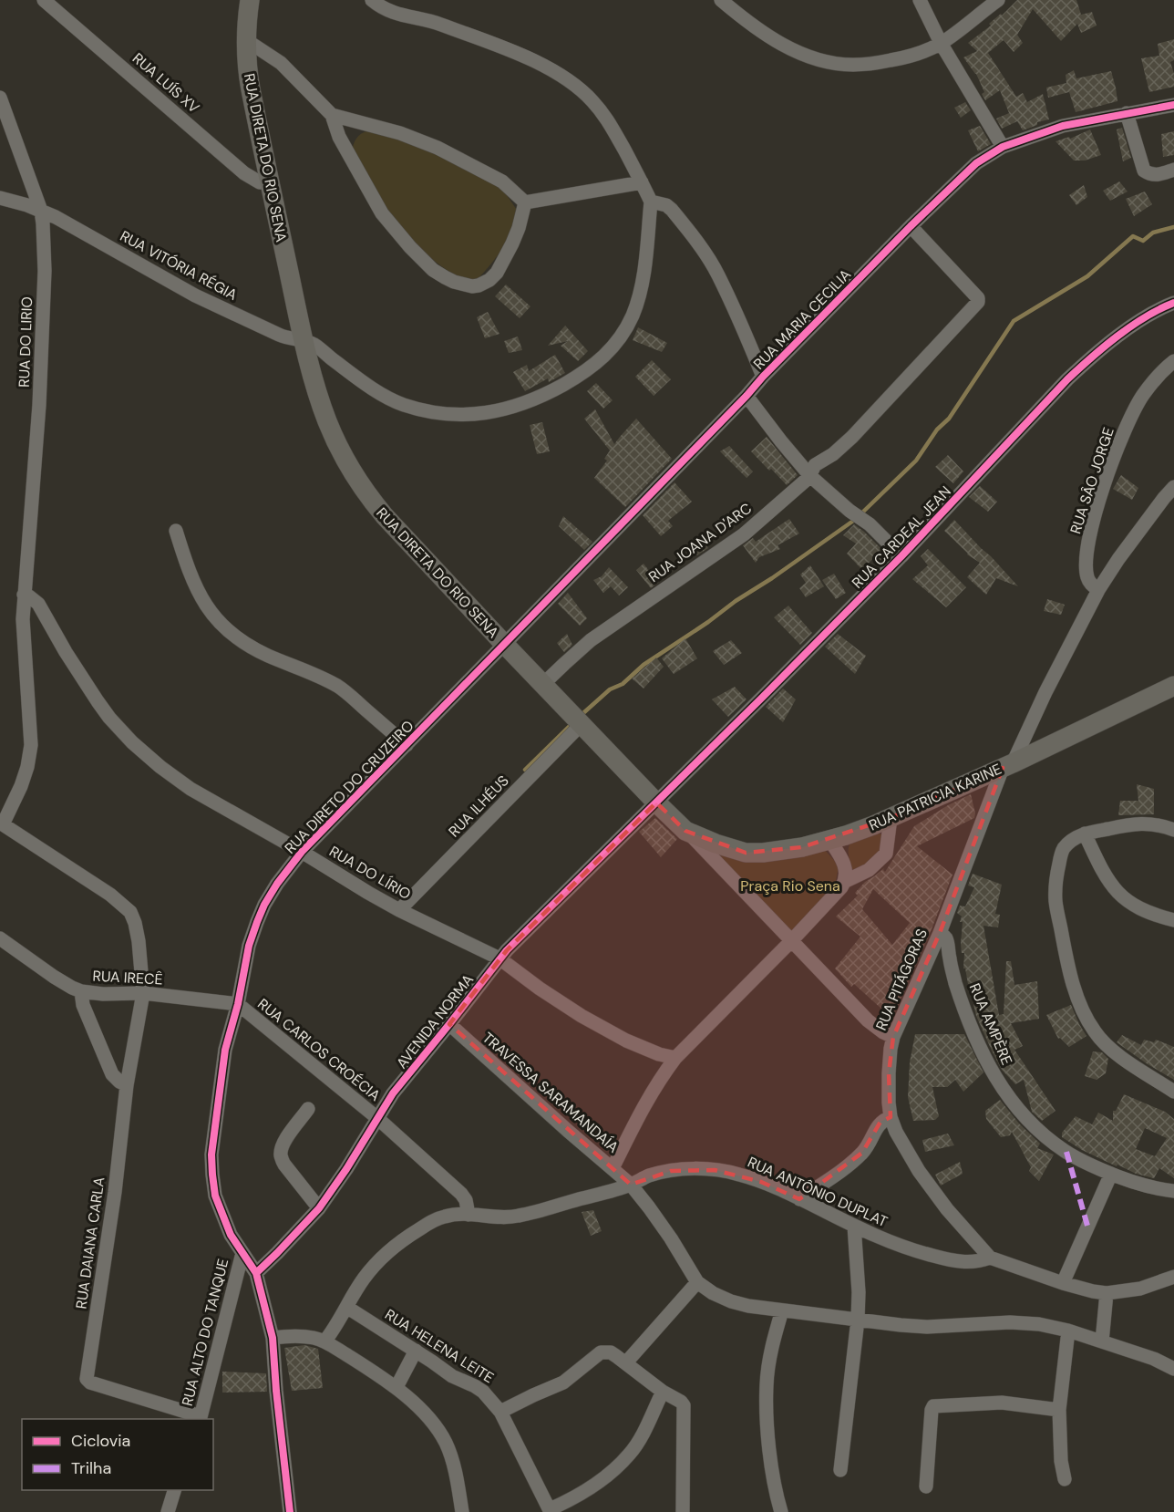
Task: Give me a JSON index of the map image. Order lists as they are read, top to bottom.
{
  "streets": {
    "main road": ["RUA DIRETA DO RIO SENA", "RUA PATRICIA KARINE"],
    "street": [
      "RUA LUÍS XV",
      "RUA VITÓRIA RÉGIA",
      "RUA MARIA CECILIA",
      "RUA DO LIRIO",
      "RUA SÂO JORGE",
      "RUA CARDEAL JEAN",
      "RUA JOANA D'ARC",
      "RUA DIRETO DO CRUZEIRO",
      "RUA ILHÉUS",
      "RUA DO LÍRIO",
      "RUA IRECÊ",
      "RUA PITÁGORAS",
      "AVENIDA NORMA",
      "RUA AMPÈRE",
      "RUA CARLOS CROÉCIA",
      "TRAVESSA SARAMANDAÍA",
      "RUA ANTÔNIO DUPLAT",
      "RUA DAIANA CARLA",
      "RUA ALTO DO TANQUE",
      "RUA HELENA LEITE"
    ]
  },
  "crossings": [
    ["RUA LUÍS XV", "RUA DIRETA DO RIO SENA"],
    ["RUA DIRETA DO RIO SENA", "RUA VITÓRIA RÉGIA"],
    ["RUA DIRETA DO RIO SENA", "RUA MARIA CECILIA"],
    ["RUA DIRETA DO RIO SENA", "RUA CARDEAL JEAN"],
    ["RUA DIRETA DO RIO SENA", "RUA JOANA D'ARC"],
    ["RUA DIRETA DO RIO SENA", "RUA DIRETO DO CRUZEIRO"],
    ["RUA DIRETA DO RIO SENA", "RUA PATRICIA KARINE"],
    ["RUA DIRETA DO RIO SENA", "RUA ILHÉUS"],
    ["RUA DIRETA DO RIO SENA", "RUA PITÁGORAS"],
    ["RUA DIRETA DO RIO SENA", "AVENIDA NORMA"],
    ["RUA VITÓRIA RÉGIA", "RUA DO LIRIO"],
    ["RUA MARIA CECILIA", "RUA JOANA D'ARC"],
    ["RUA MARIA CECILIA", "RUA DIRETO DO CRUZEIRO"],
    ["RUA DO LIRIO", "RUA DO LÍRIO"],
    ["RUA DO LIRIO", "RUA DAIANA CARLA"],
    ["RUA SÂO JORGE", "RUA PITÁGORAS"],
    ["RUA CARDEAL JEAN", "AVENIDA NORMA"],
    ["RUA DIRETO DO CRUZEIRO", "RUA DO LÍRIO"],
    ["RUA DIRETO DO CRUZEIRO", "RUA IRECÊ"],
    ["RUA DIRETO DO CRUZEIRO", "AVENIDA NORMA"],
    ["RUA DIRETO DO CRUZEIRO", "RUA CARLOS CROÉCIA"],
    ["RUA DIRETO DO CRUZEIRO", "RUA ALTO DO TANQUE"],
    ["RUA PATRICIA KARINE", "RUA PITÁGORAS"],
    ["RUA ILHÉUS", "RUA DO LÍRIO"],
    ["RUA DO LÍRIO", "AVENIDA NORMA"],
    ["RUA IRECÊ", "RUA CARLOS CROÉCIA"],
    ["RUA IRECÊ", "RUA DAIANA CARLA"],
    ["RUA PITÁGORAS", "RUA AMPÈRE"],
    ["RUA PITÁGORAS", "RUA ANTÔNIO DUPLAT"],
    ["AVENIDA NORMA", "RUA CARLOS CROÉCIA"],
    ["AVENIDA NORMA", "TRAVESSA SARAMANDAÍA"],
    ["RUA CARLOS CROÉCIA", "RUA ANTÔNIO DUPLAT"],
    ["TRAVESSA SARAMANDAÍA", "RUA ANTÔNIO DUPLAT"],
    ["RUA ANTÔNIO DUPLAT", "RUA HELENA LEITE"],
    ["RUA DAIANA CARLA", "RUA ALTO DO TANQUE"]
  ],
  "parks": ["Praça Rio Sena"],
  "legend": ["Ciclovia", "Trilha"]
}
